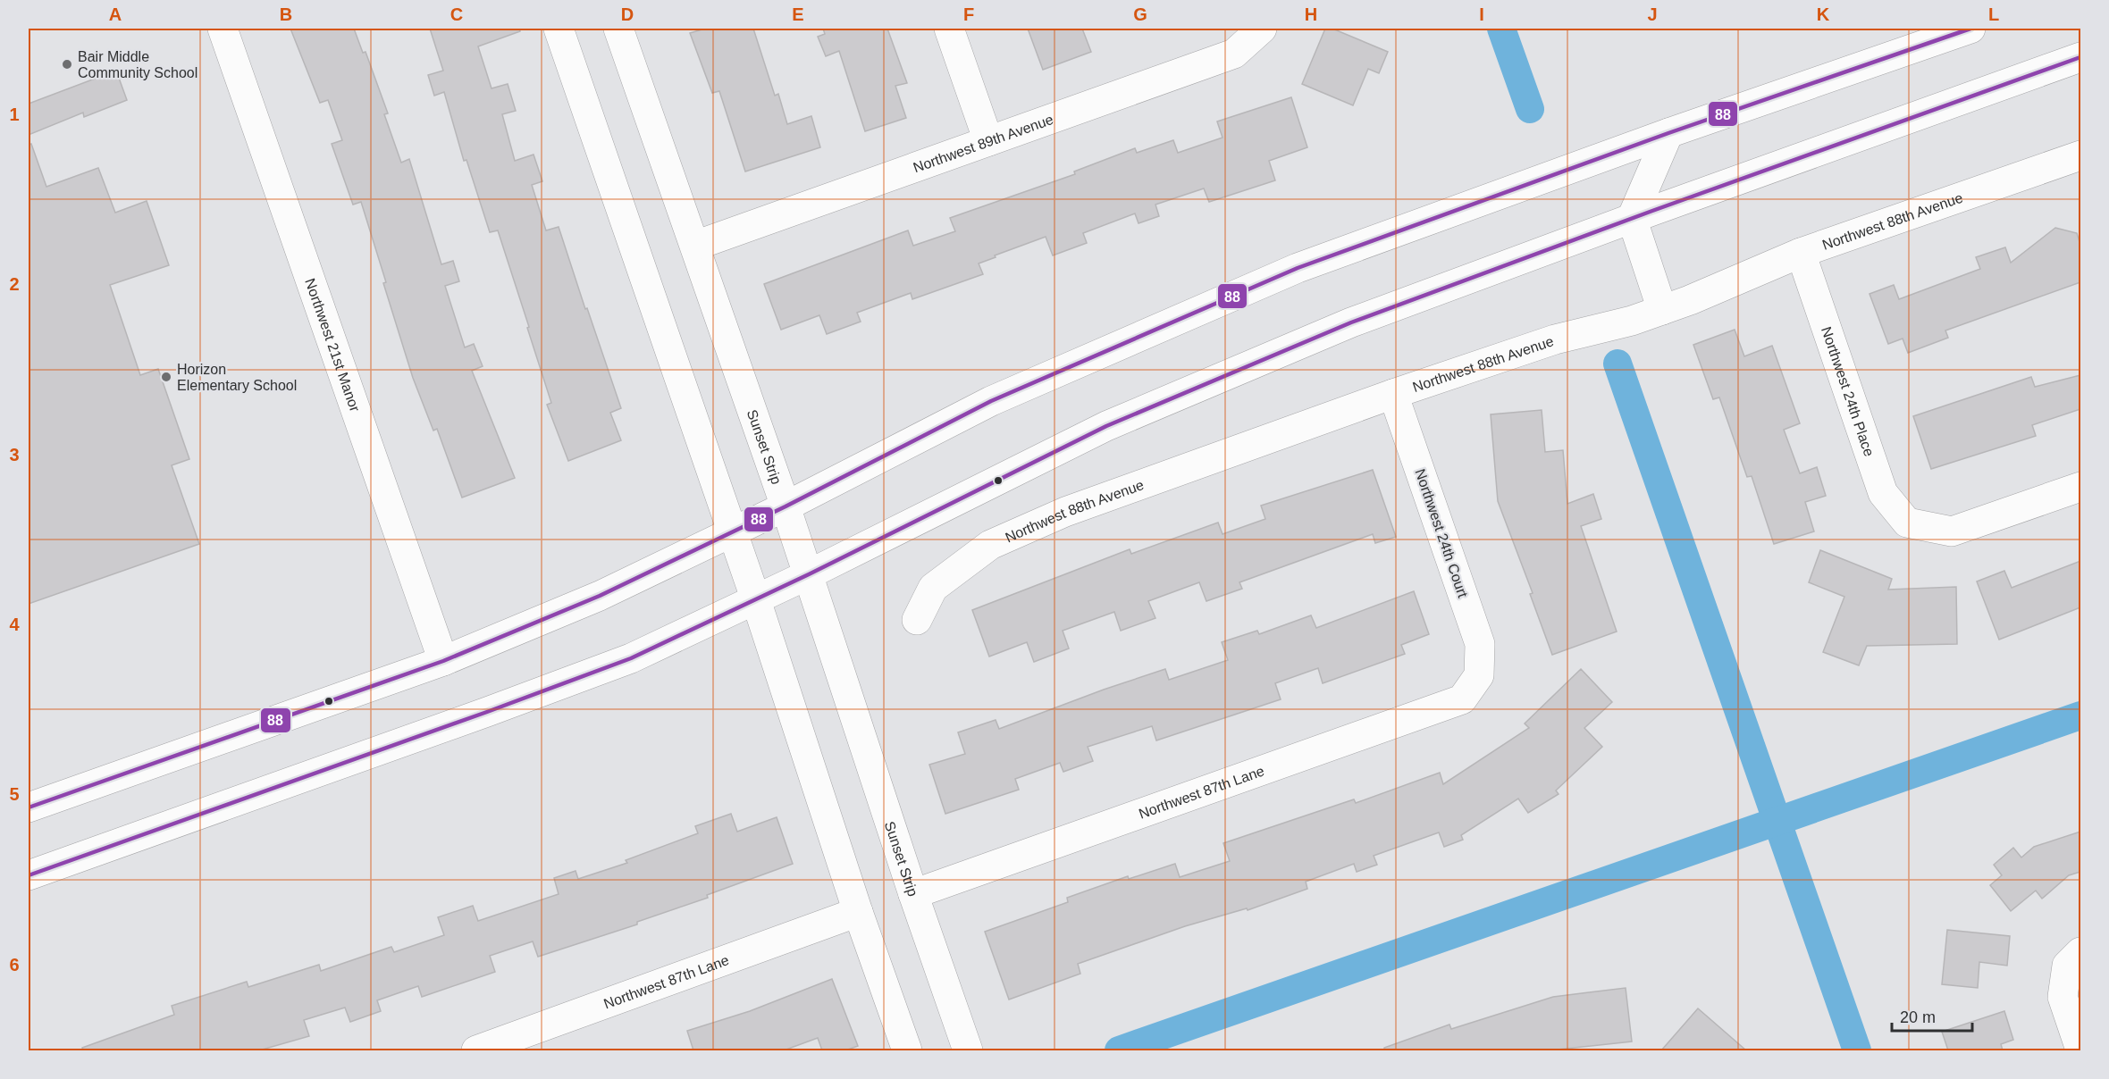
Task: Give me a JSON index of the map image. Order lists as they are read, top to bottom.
{
  "streets": {
    "street": [
      "Northwest 89th Avenue",
      "Northwest 88th Avenue",
      "Northwest 21st Manor",
      "Northwest 24th Place",
      "Sunset Strip",
      "Northwest 24th Court",
      "Northwest 87th Lane"
    ]
  },
  "crossings": [
    ["Northwest 89th Avenue", "Sunset Strip"],
    ["Northwest 88th Avenue", "Northwest 24th Place"],
    ["Northwest 88th Avenue", "Northwest 24th Court"],
    ["Sunset Strip", "Northwest 87th Lane"],
    ["Northwest 24th Court", "Northwest 87th Lane"]
  ],
  "places": ["Bair Middle Community School", "Horizon Elementary School"],
  "lines": ["transit line 88"],
  "scale_bar": "20 m",
  "grid": {
    "columns": [
      "A",
      "B",
      "C",
      "D",
      "E",
      "F",
      "G",
      "H",
      "I",
      "J",
      "K",
      "L"
    ],
    "rows": [
      "1",
      "2",
      "3",
      "4",
      "5",
      "6"
    ]
  }
}
